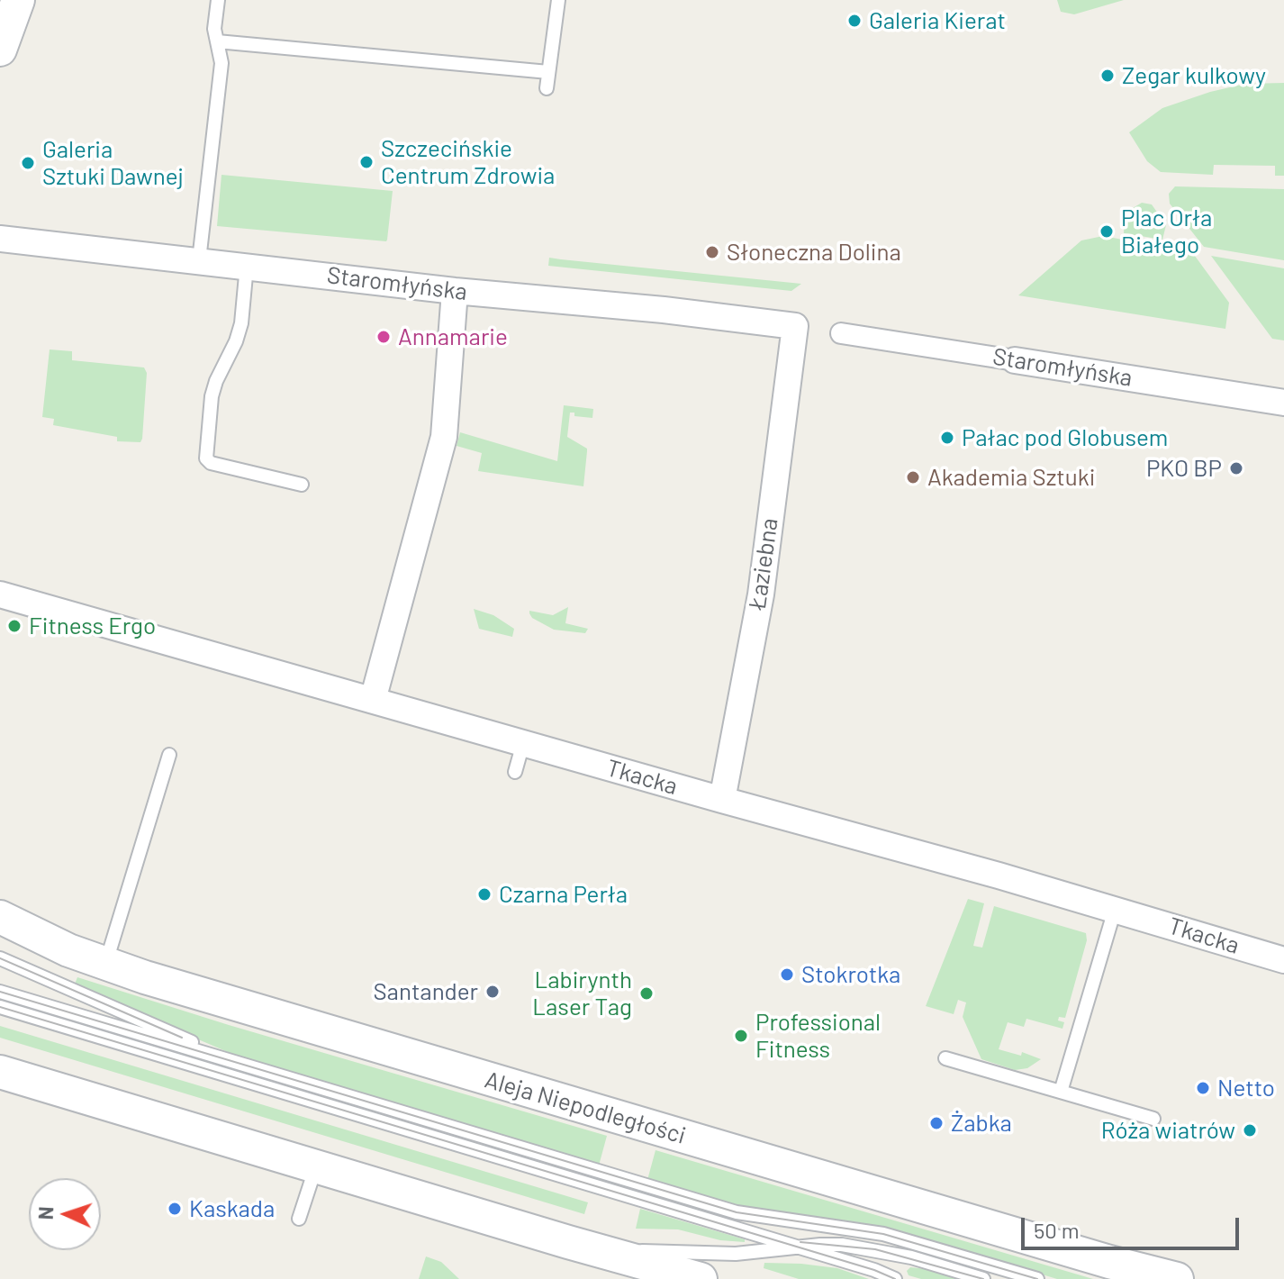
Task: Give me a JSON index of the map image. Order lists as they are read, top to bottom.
{
  "streets": {
    "street": [
      "Staromłyńska",
      "Łaziebna",
      "Tkacka",
      "Aleja Niepodległości"
    ]
  },
  "crossings": [
    ["Staromłyńska", "Łaziebna"],
    ["Łaziebna", "Tkacka"]
  ],
  "places": [
    "Galeria Kierat",
    "Zegar kulkowy",
    "Szczecińskie Centrum Zdrowia",
    "Galeria Sztuki Dawnej",
    "Plac Orła Białego",
    "Słoneczna Dolina",
    "Annamarie",
    "Pałac pod Globusem",
    "PKO BP",
    "Akademia Sztuki",
    "Fitness Ergo",
    "Czarna Perła",
    "Stokrotka",
    "Santander",
    "Labirynth Laser Tag",
    "Professional Fitness",
    "Netto",
    "Żabka",
    "Róża wiatrów",
    "Kaskada"
  ],
  "scale_bar": "50 m",
  "north": "left"
}
